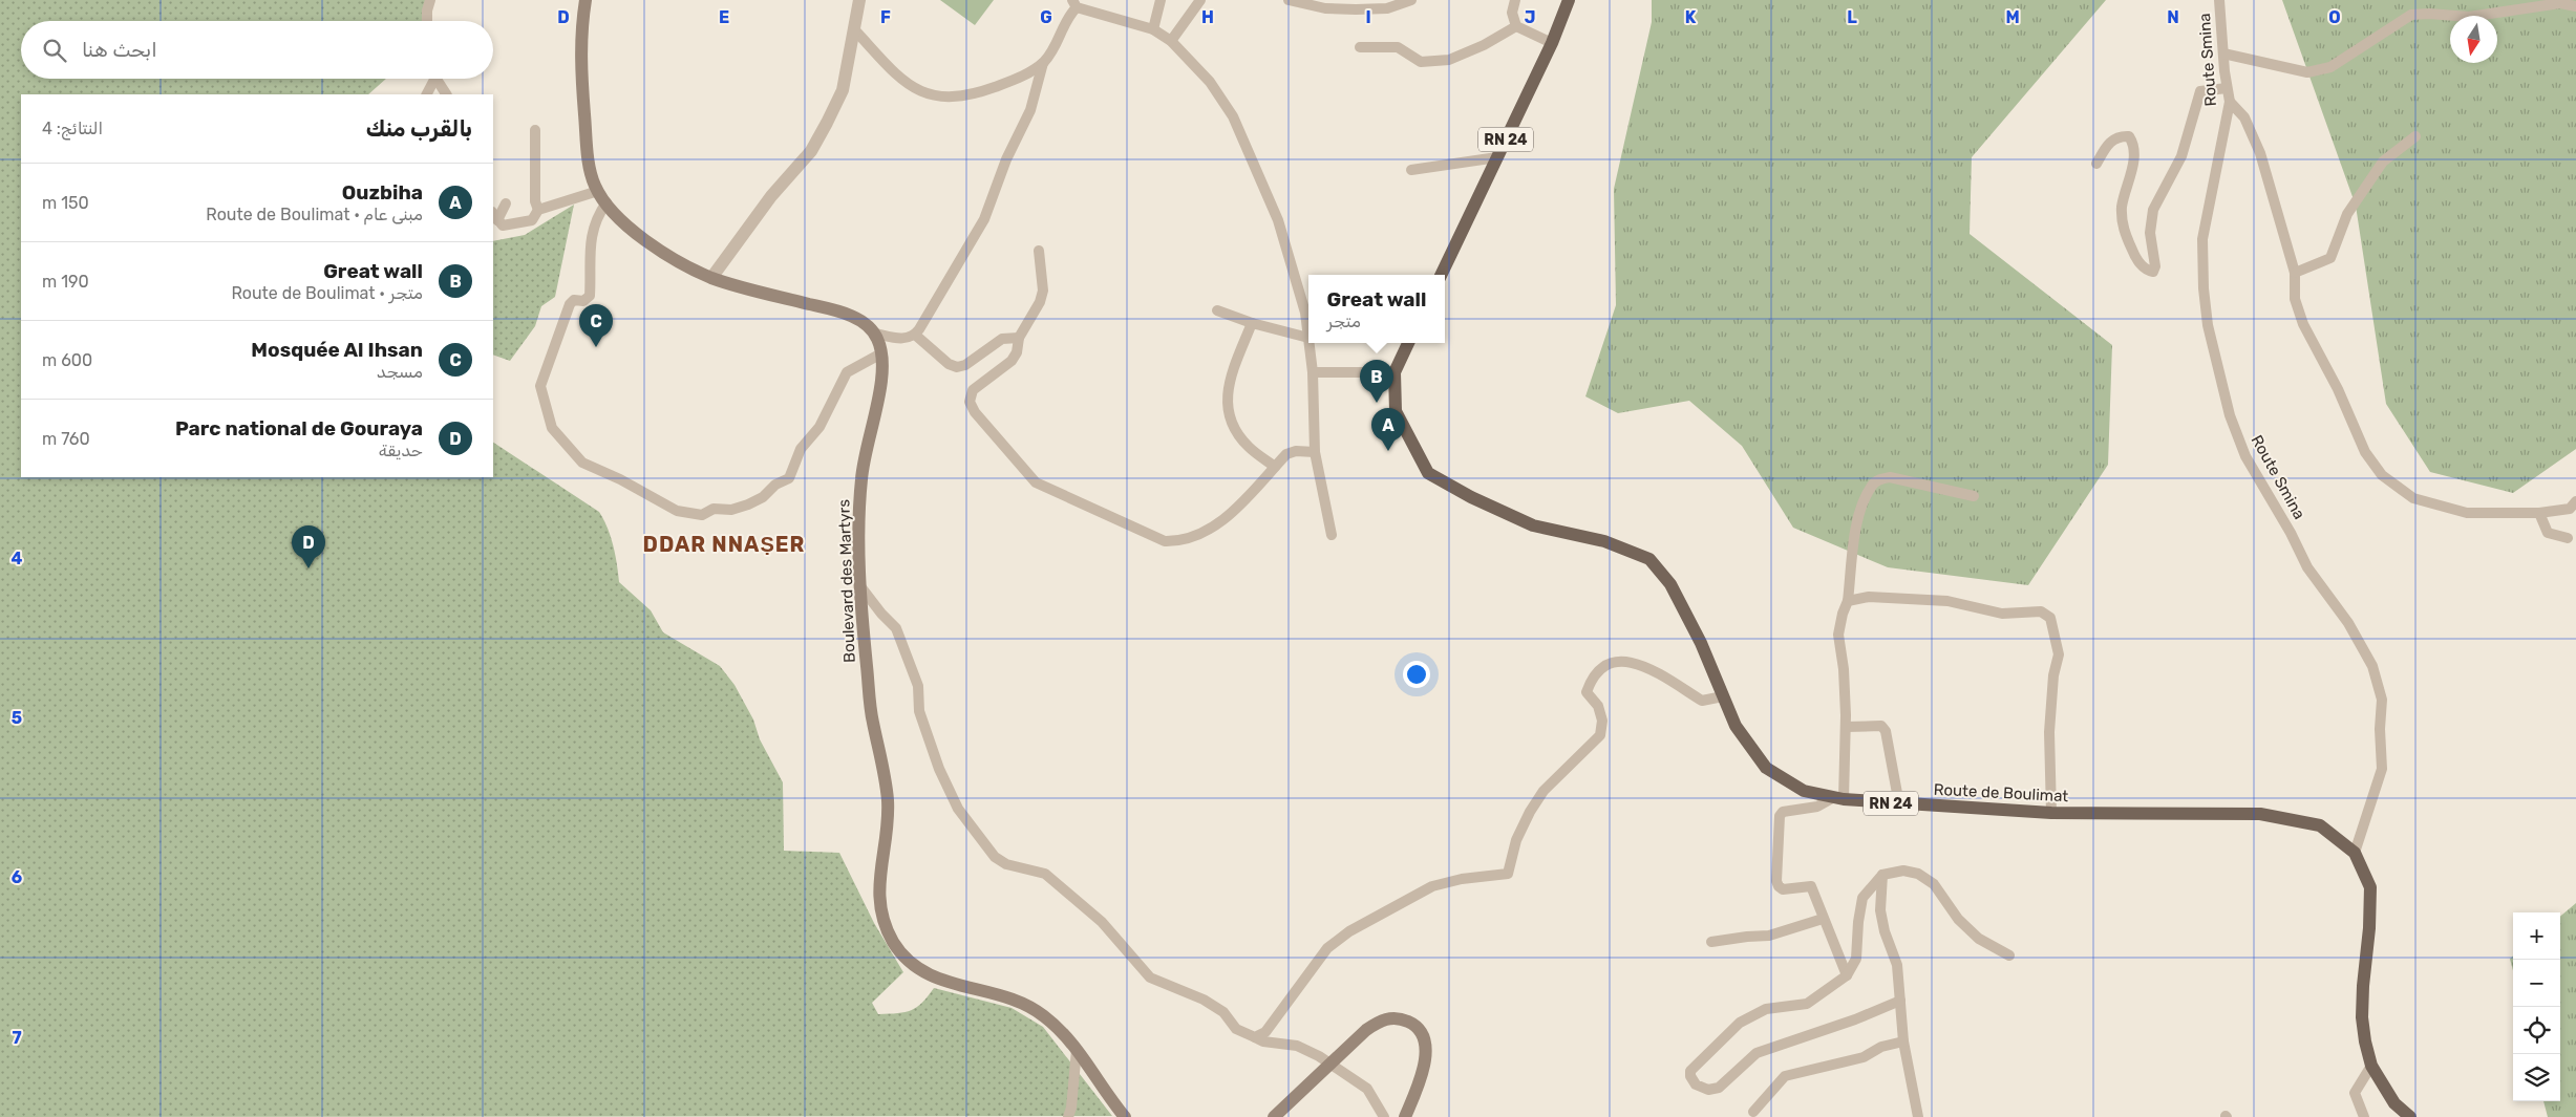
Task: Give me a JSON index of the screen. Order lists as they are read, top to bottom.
{
  "streets": {
    "main road": ["RN 24", "Boulevard des Martyrs", "Route de Boulimat"],
    "street": ["Route Smina"]
  },
  "crossings": [
    ["Route Smina", "Route de Boulimat"]
  ],
  "districts": ["DDAR NNAṢER"],
  "north": "bottom",
  "page": {
    "search": "ابحث هنا",
    "heading": ["بالقرب منك", "النتائج: 4"],
    "list": [
      {
        "mark": "A",
        "name": "Ouzbiha",
        "note": "مبنى عام · Route de Boulimat",
        "value": "150 m"
      },
      {
        "mark": "B",
        "name": "Great wall",
        "note": "متجر · Route de Boulimat",
        "value": "190 m"
      },
      {
        "mark": "C",
        "name": "Mosquée Al Ihsan",
        "note": "مسجد",
        "value": "600 m"
      },
      {
        "mark": "D",
        "name": "Parc national de Gouraya",
        "note": "حديقة",
        "value": "760 m"
      }
    ],
    "popup": ["Great wall", "متجر"],
    "pins": [
      "C",
      "B",
      "A",
      "D"
    ],
    "map_buttons": ["+", "−"]
  },
  "grid": {
    "columns": [
      "D",
      "E",
      "F",
      "G",
      "H",
      "I",
      "J",
      "K",
      "L",
      "M",
      "N",
      "O"
    ],
    "rows": [
      "4",
      "5",
      "6",
      "7"
    ]
  }
}
